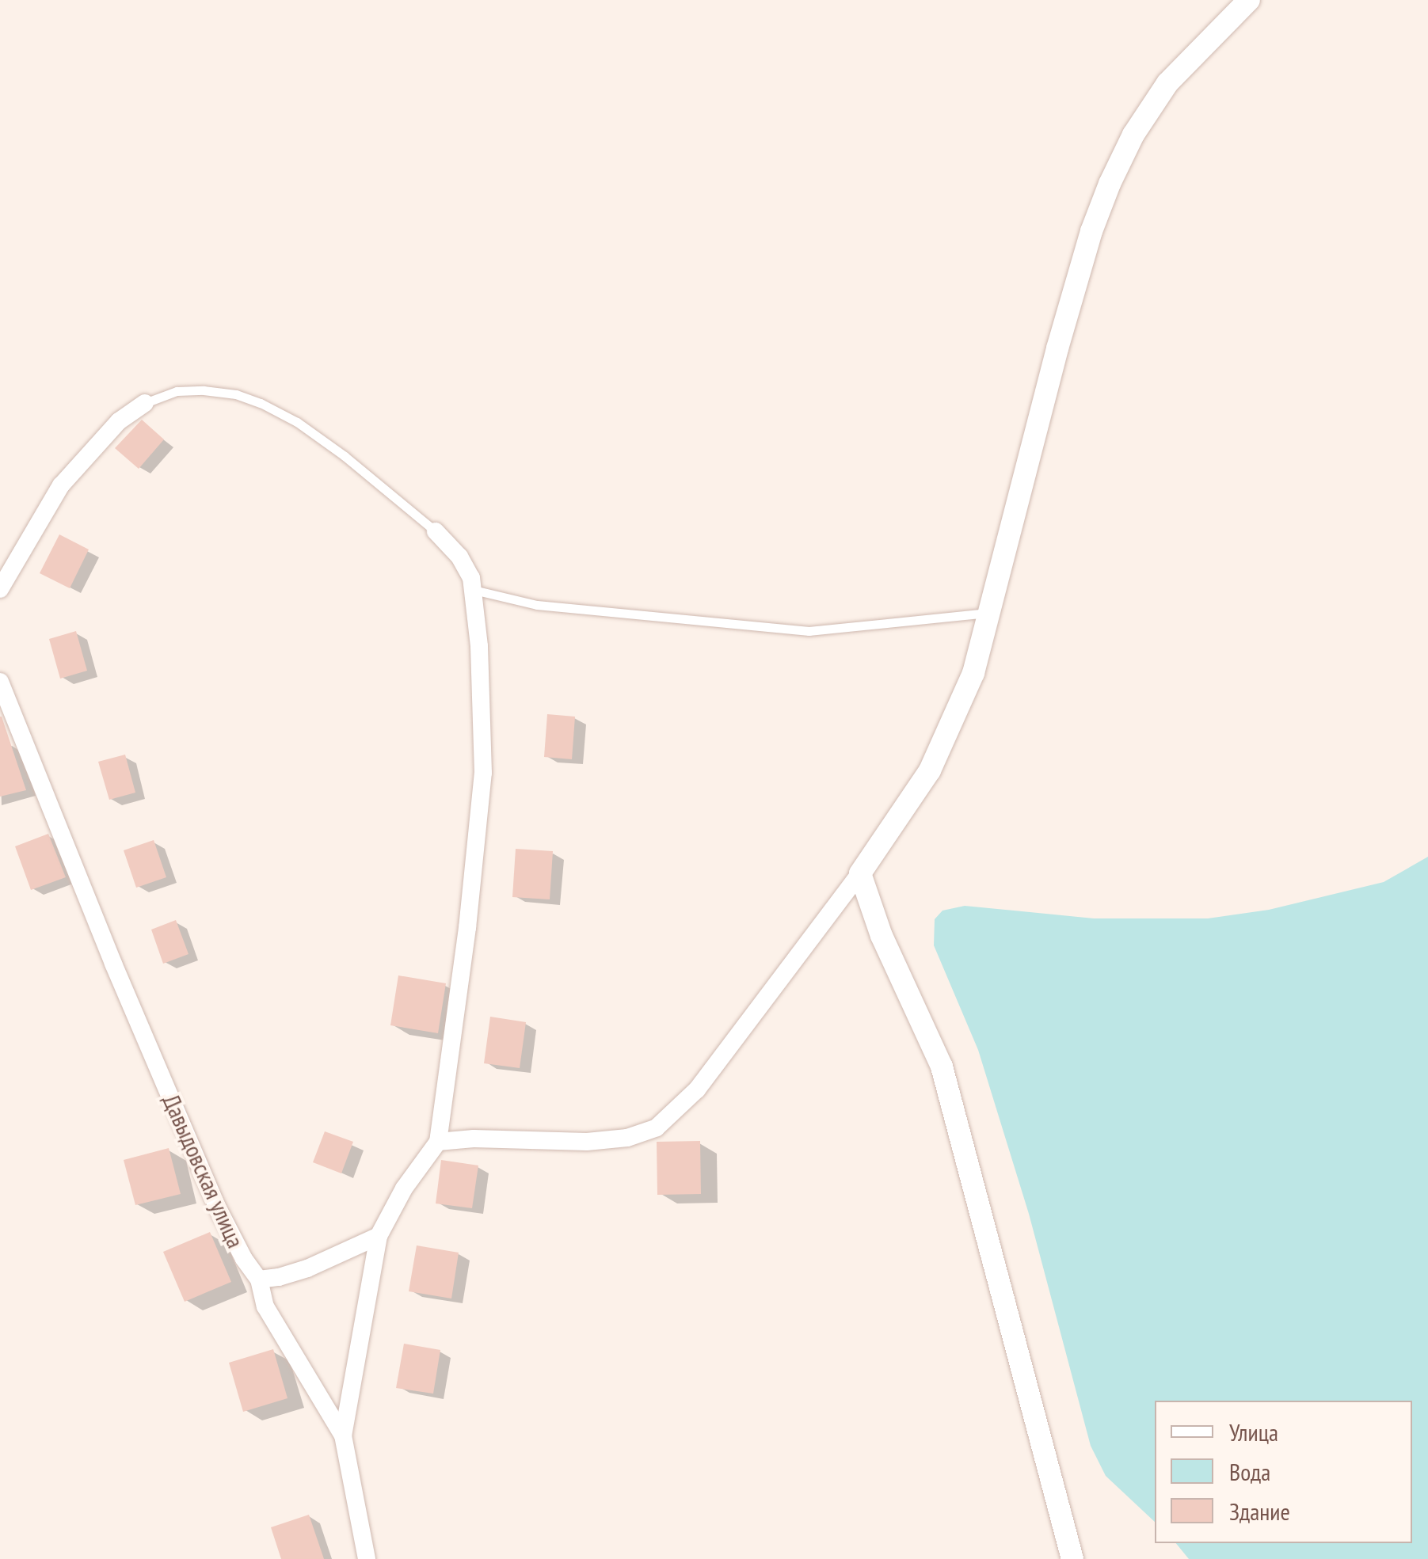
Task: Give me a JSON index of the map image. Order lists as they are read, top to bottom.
{
  "streets": {
    "street": ["Давыдовская улица"]
  },
  "legend": ["Улица", "Вода", "Здание"]
}
